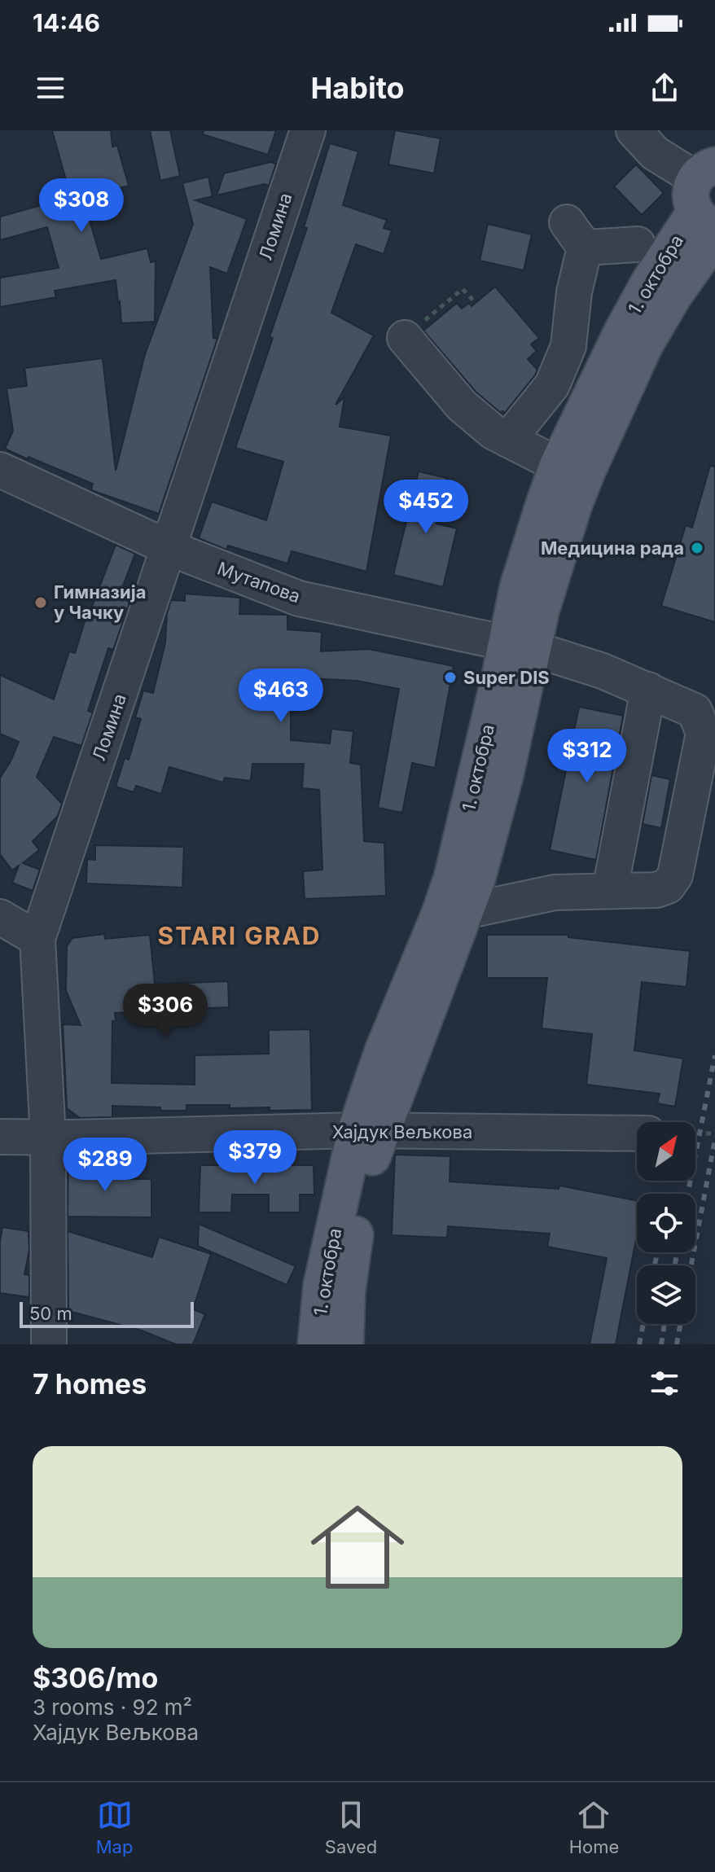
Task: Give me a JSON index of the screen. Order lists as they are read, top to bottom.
{
  "streets": {
    "main road": ["1. октобра"],
    "street": ["Ломина", "Мутапова", "Хајдук Вељкова"]
  },
  "crossings": [
    ["Ломина", "Мутапова"],
    ["Ломина", "Хајдук Вељкова"],
    ["1. октобра", "Мутапова"],
    ["1. октобра", "Хајдук Вељкова"]
  ],
  "districts": ["STARI GRAD"],
  "places": ["Медицина рада", "Гимназија у Чачку", "Super DIS"],
  "scale_bar": "50 m",
  "north": "top right",
  "page": {
    "status": "14:46",
    "header": "Habito",
    "price": [
      "$308",
      "$452",
      "$463",
      "$312",
      "$306",
      "$379",
      "$289"
    ],
    "scale": "50 m",
    "heading": "7 homes",
    "list": [
      {
        "name": "$306/mo",
        "note": "3 rooms · 92 m² · Хајдук Вељкова"
      }
    ],
    "tabs": ["Map", "Saved", "Home"]
  }
}
